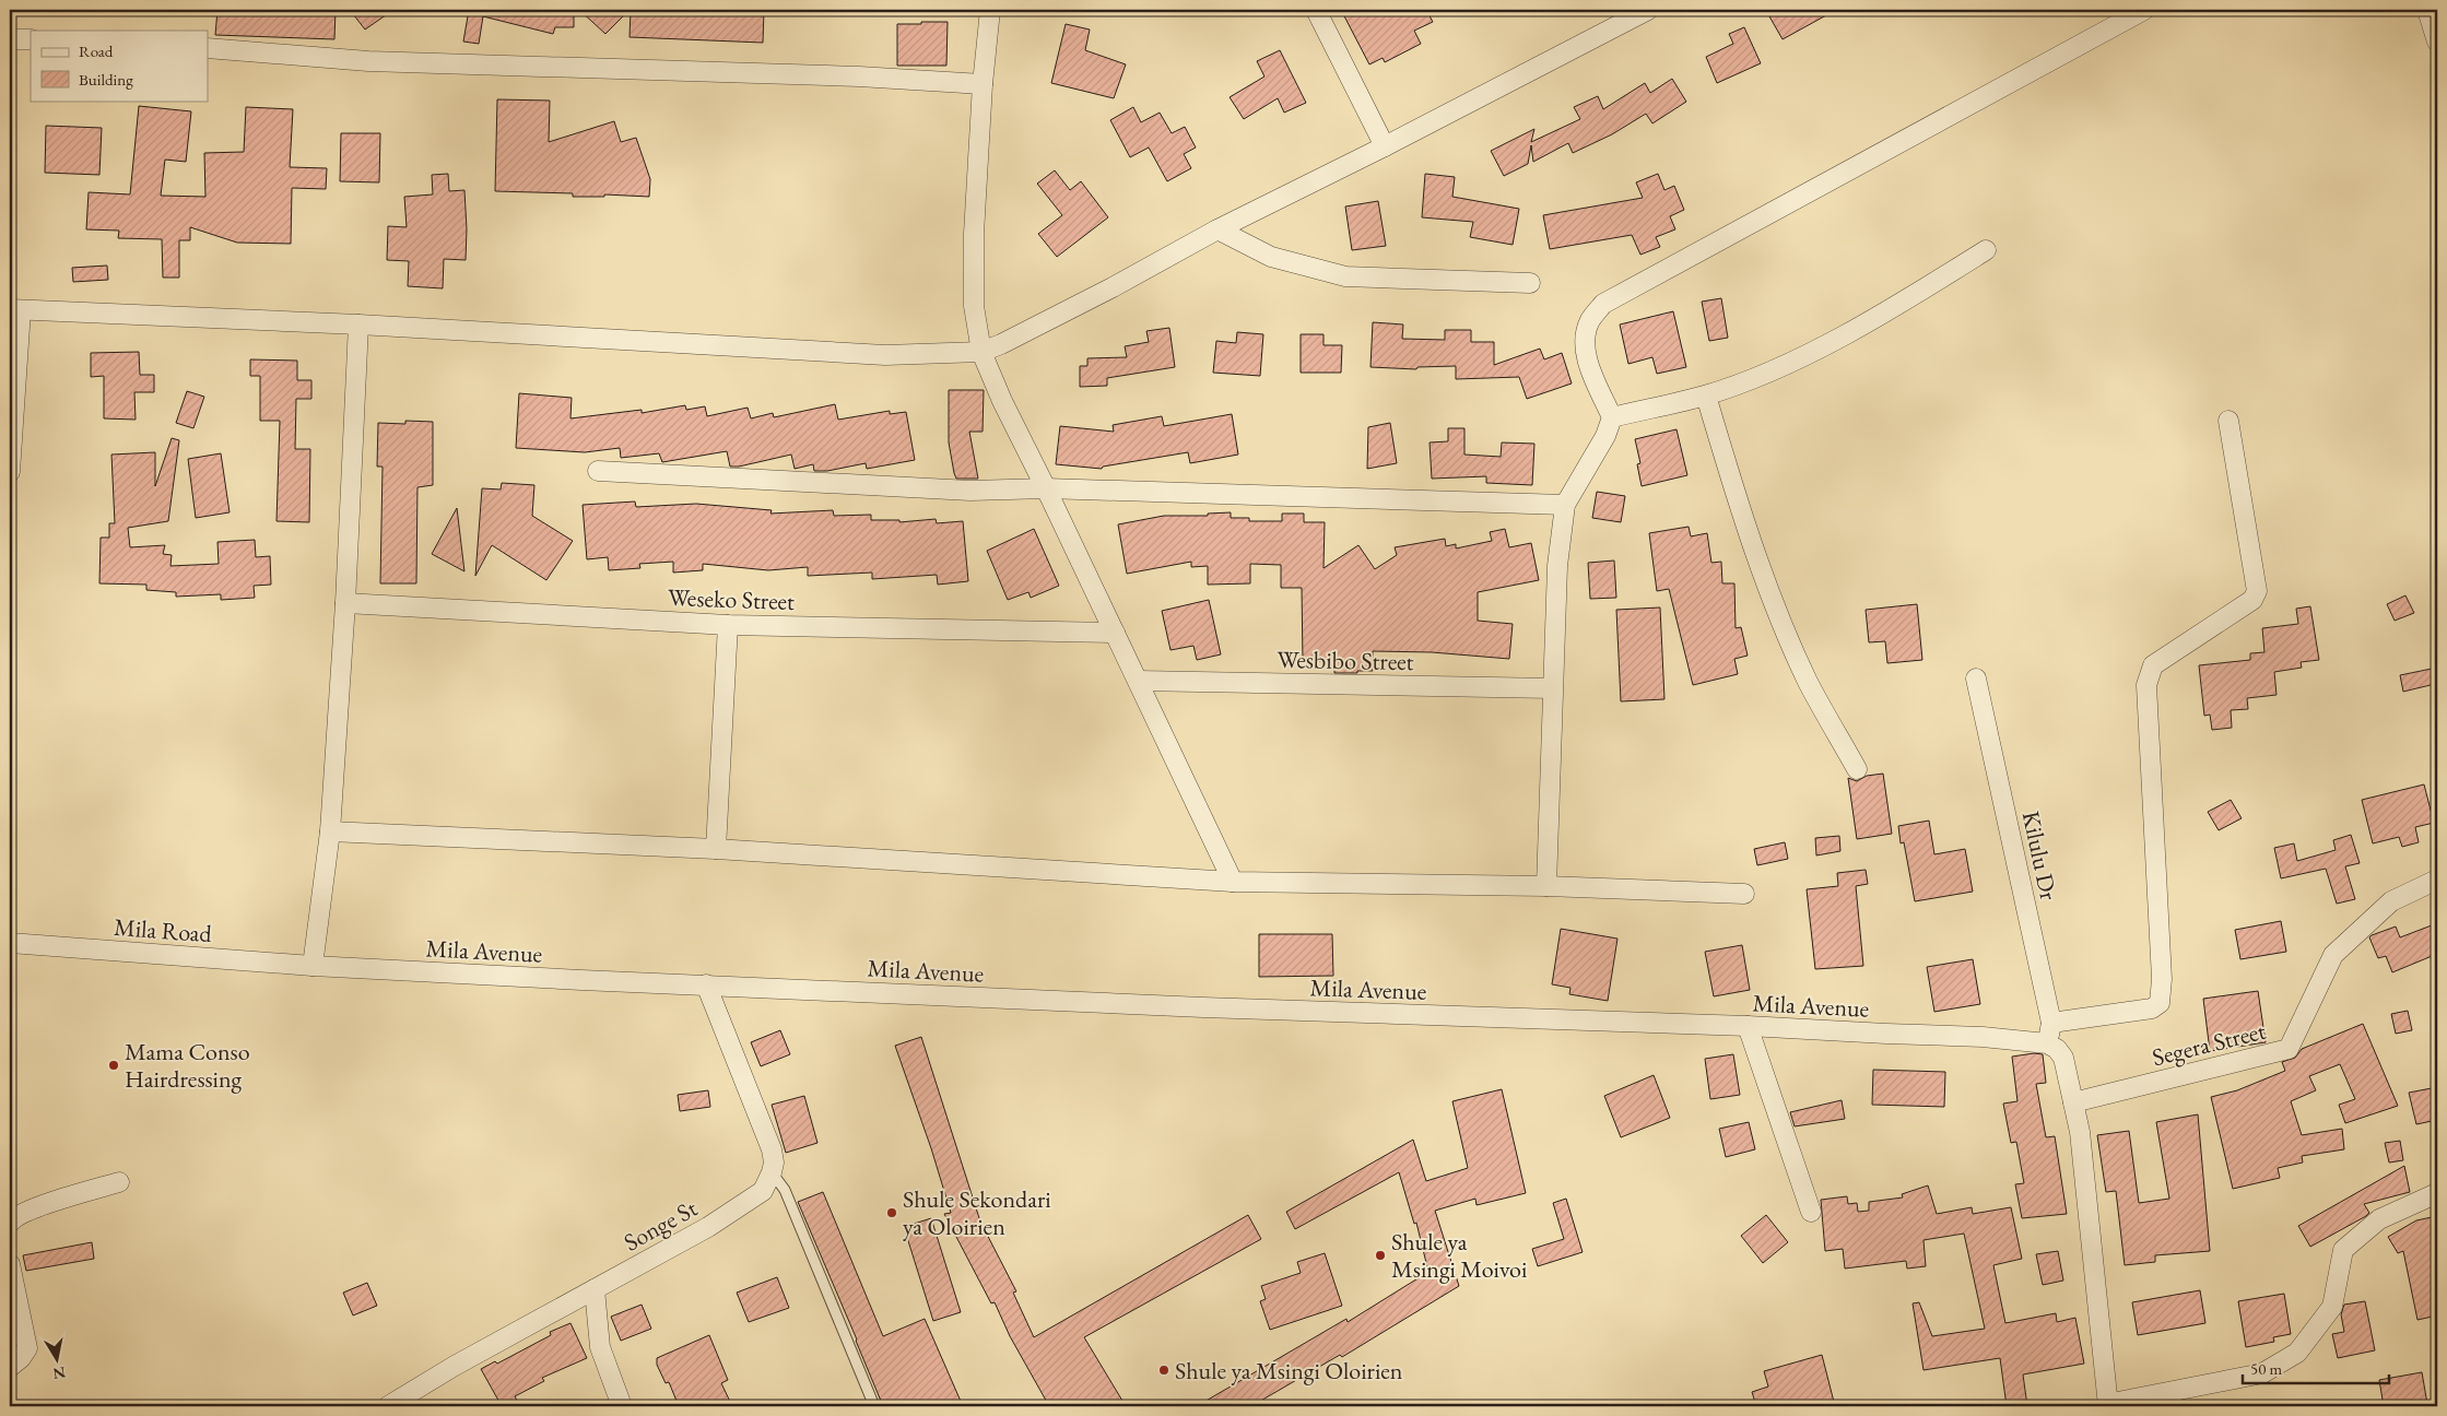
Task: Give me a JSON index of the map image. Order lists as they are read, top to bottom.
{
  "streets": {
    "street": [
      "Weseko Street",
      "Wesbibo Street",
      "Kilulu Dr",
      "Mila Road",
      "Mila Avenue",
      "Segera Street",
      "Songe St"
    ]
  },
  "crossings": [
    ["Kilulu Dr", "Mila Avenue"],
    ["Mila Road", "Mila Avenue"]
  ],
  "places": [
    "Mama Conso Hairdressing",
    "Shule Sekondari ya Oloirien",
    "Shule ya Msingi Moivoi",
    "Shule ya Msingi Oloirien"
  ],
  "legend": ["Road", "Building"],
  "scale_bar": "50 m",
  "north": "bottom"
}
